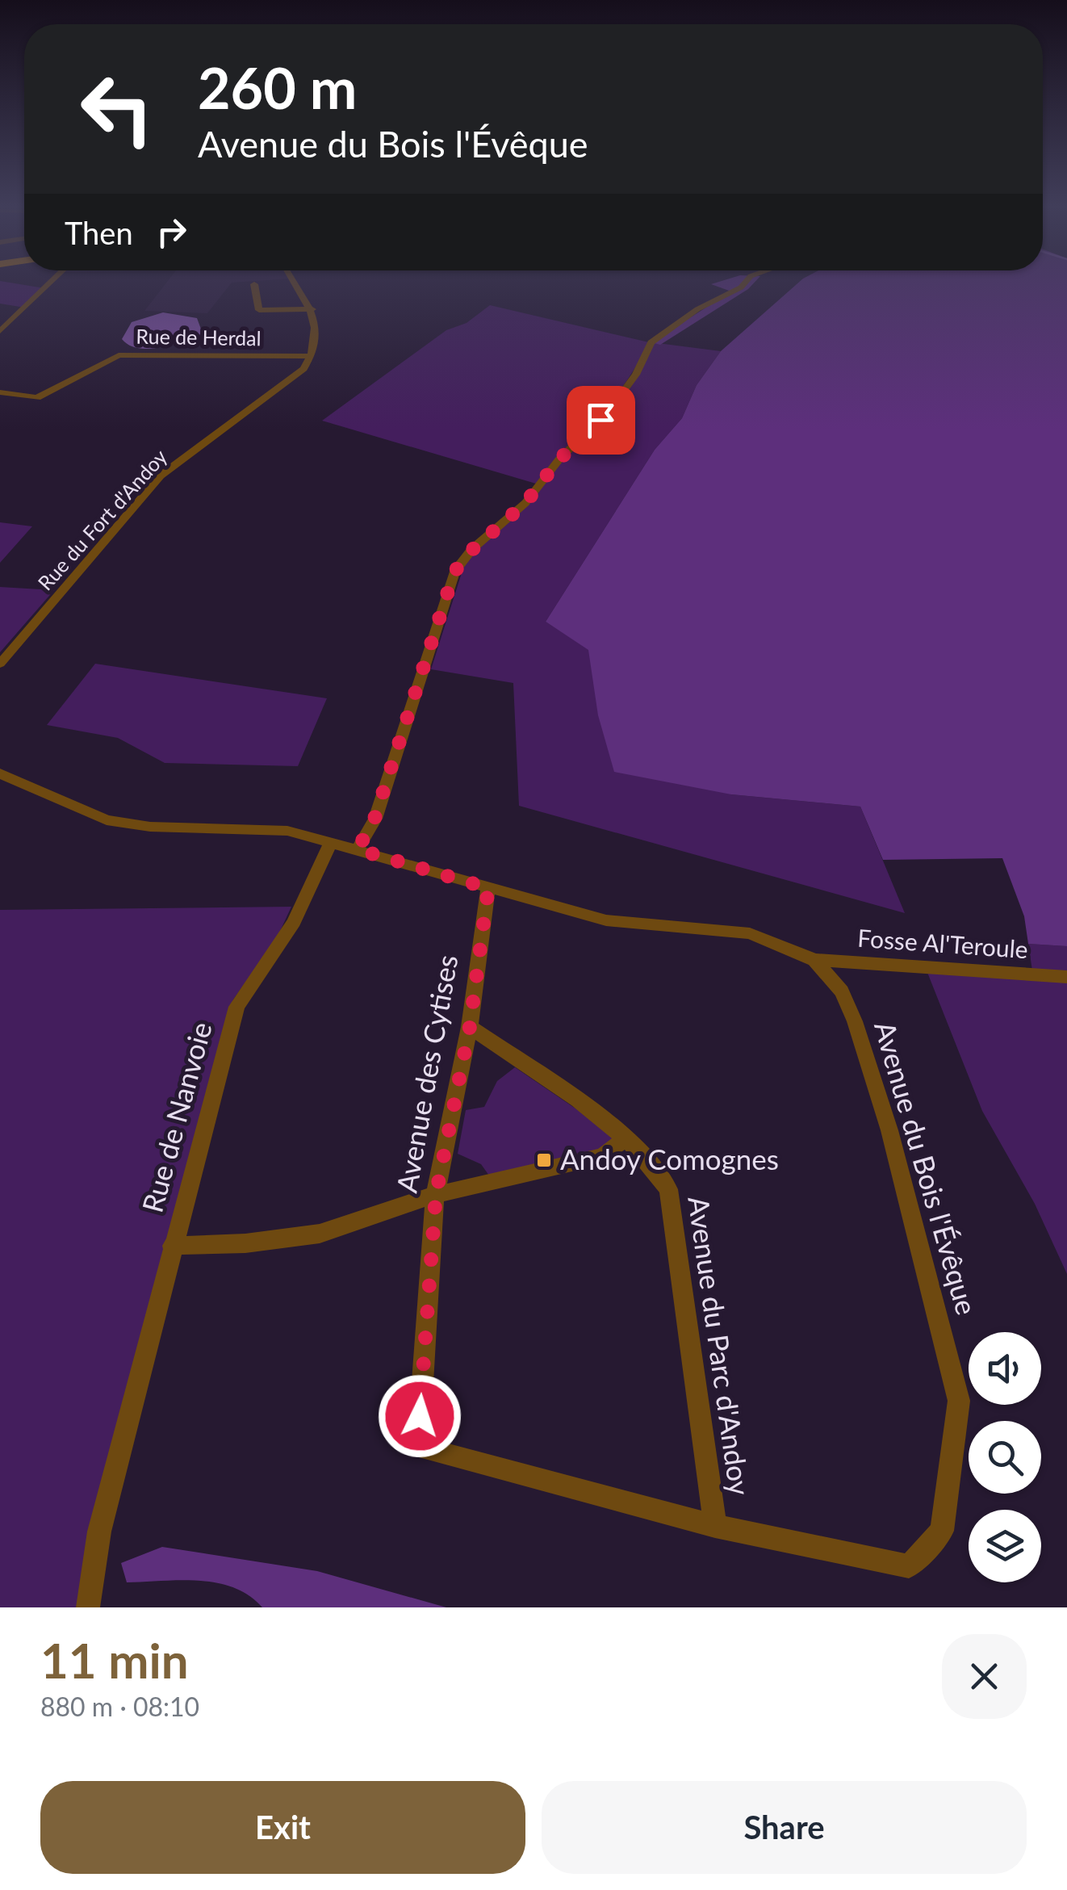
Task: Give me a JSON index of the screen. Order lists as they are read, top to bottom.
{
  "streets": {
    "street": [
      "Rue de Herdal",
      "Rue du Fort d'Andoy",
      "Fosse Al'Teroule",
      "Avenue des Cytises",
      "Rue de Nanvoie",
      "Avenue du Bois l'Évêque",
      "Avenue du Parc d'Andoy"
    ]
  },
  "crossings": [
    ["Rue de Herdal", "Rue du Fort d'Andoy"],
    ["Fosse Al'Teroule", "Avenue du Bois l'Évêque"],
    ["Avenue des Cytises", "Avenue du Bois l'Évêque"],
    ["Avenue des Cytises", "Avenue du Parc d'Andoy"],
    ["Rue de Nanvoie", "Avenue du Bois l'Évêque"],
    ["Avenue du Bois l'Évêque", "Avenue du Parc d'Andoy"]
  ],
  "places": {
    "transit": ["Andoy Comognes"]
  },
  "page": {
    "turn": ["260 m", "Avenue du Bois l'Évêque"],
    "then": "Then",
    "heading": ["11 min", "880 m · 08:10"],
    "buttons": ["Exit", "Share"]
  }
}
